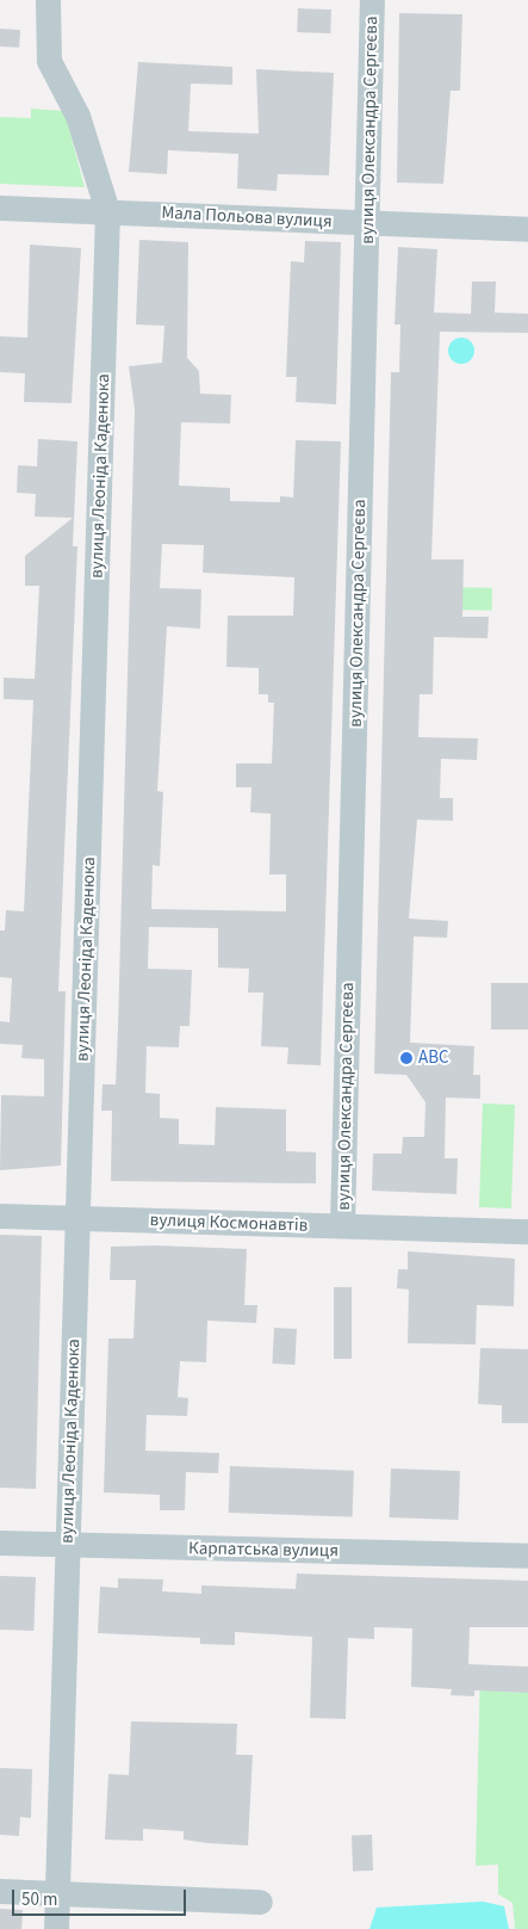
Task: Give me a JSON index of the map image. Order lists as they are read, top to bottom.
{
  "streets": {
    "street": [
      "вулиця Олександра Сергеєва",
      "Мала Польова вулиця",
      "вулиця Леоніда Каденюка",
      "вулиця Космонавтів",
      "Карпатська вулиця"
    ]
  },
  "crossings": [
    ["вулиця Олександра Сергеєва", "Мала Польова вулиця"],
    ["вулиця Олександра Сергеєва", "вулиця Космонавтів"],
    ["Мала Польова вулиця", "вулиця Леоніда Каденюка"],
    ["вулиця Леоніда Каденюка", "вулиця Космонавтів"],
    ["вулиця Леоніда Каденюка", "Карпатська вулиця"]
  ],
  "places": ["ABC"],
  "scale_bar": "50 m"
}
